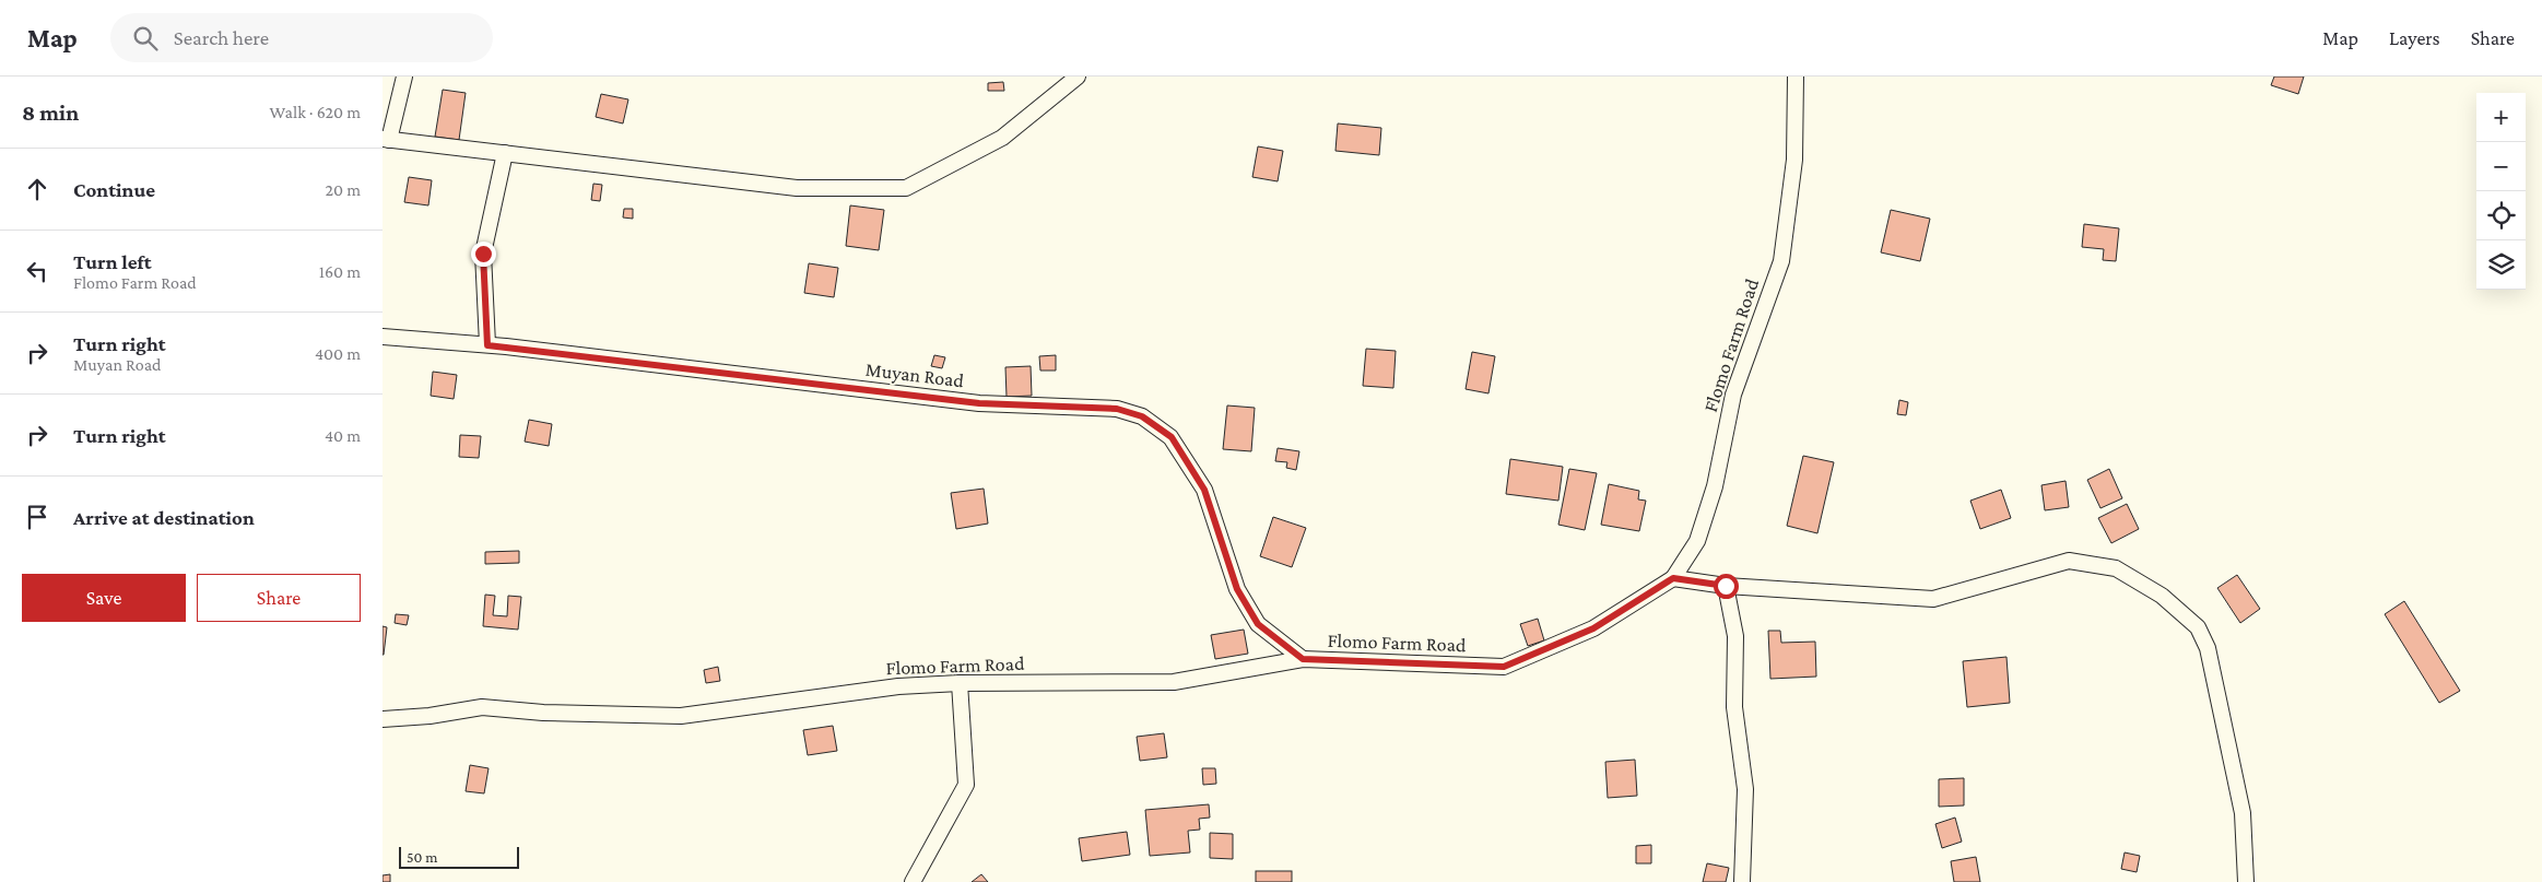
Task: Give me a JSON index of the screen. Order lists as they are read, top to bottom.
{
  "streets": {
    "street": ["Flomo Farm Road", "Muyan Road"]
  },
  "crossings": [
    ["Flomo Farm Road", "Muyan Road"]
  ],
  "scale_bar": "50 m",
  "page": {
    "header": "Map",
    "search": "Search here",
    "nav": ["Map", "Layers", "Share"],
    "heading": ["8 min", "Walk · 620 m"],
    "map_buttons": ["+", "−"],
    "list": [
      ["Continue", "20 m"],
      ["Turn left", "Flomo Farm Road", "160 m"],
      ["Turn right", "Muyan Road", "400 m"],
      ["Turn right", "40 m"],
      "Arrive at destination"
    ],
    "buttons": ["Save", "Share"],
    "scale": "50 m"
  }
}
